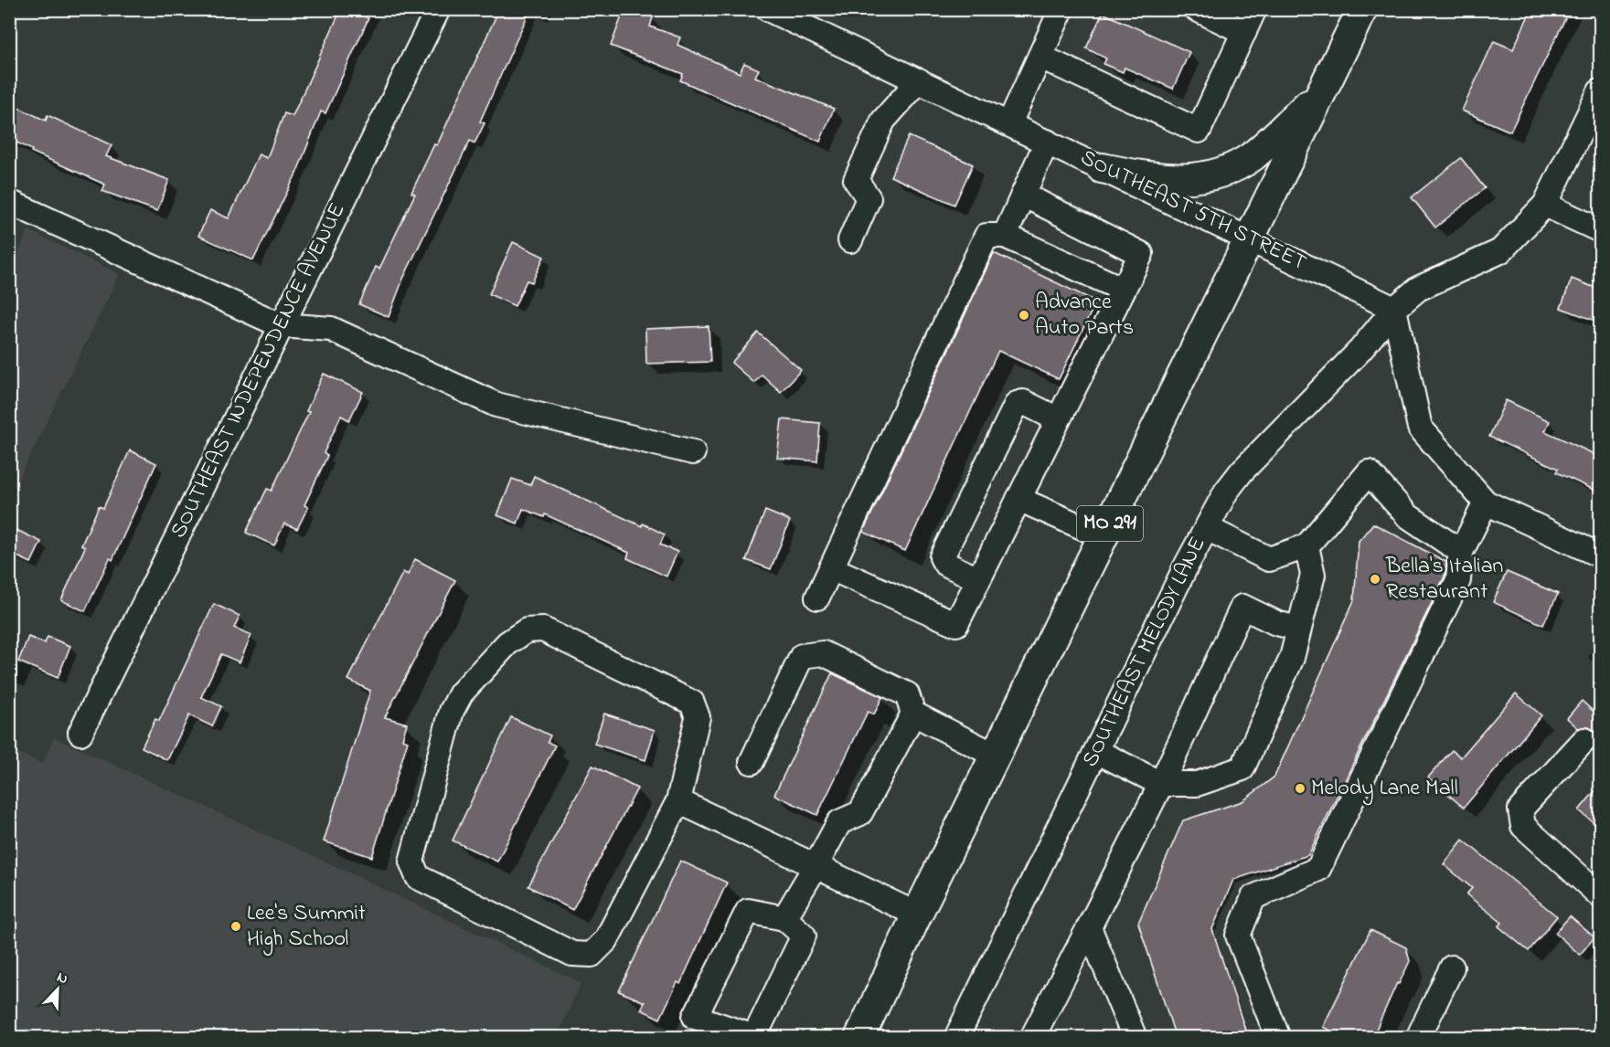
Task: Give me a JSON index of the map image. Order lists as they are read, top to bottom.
{
  "streets": {
    "main road": ["MO 291"],
    "street": ["SOUTHEAST 5TH STREET", "SOUTHEAST INDEPENDENCE AVENUE", "SOUTHEAST MELODY LANE"]
  },
  "crossings": [
    ["SOUTHEAST 5TH STREET", "MO 291"],
    ["SOUTHEAST 5TH STREET", "SOUTHEAST MELODY LANE"]
  ],
  "places": [
    "Advance Auto Parts",
    "Bella's Italian Restaurant",
    "Melody Lane Mall",
    "Lee's Summit High School"
  ],
  "north": "top right"
}
